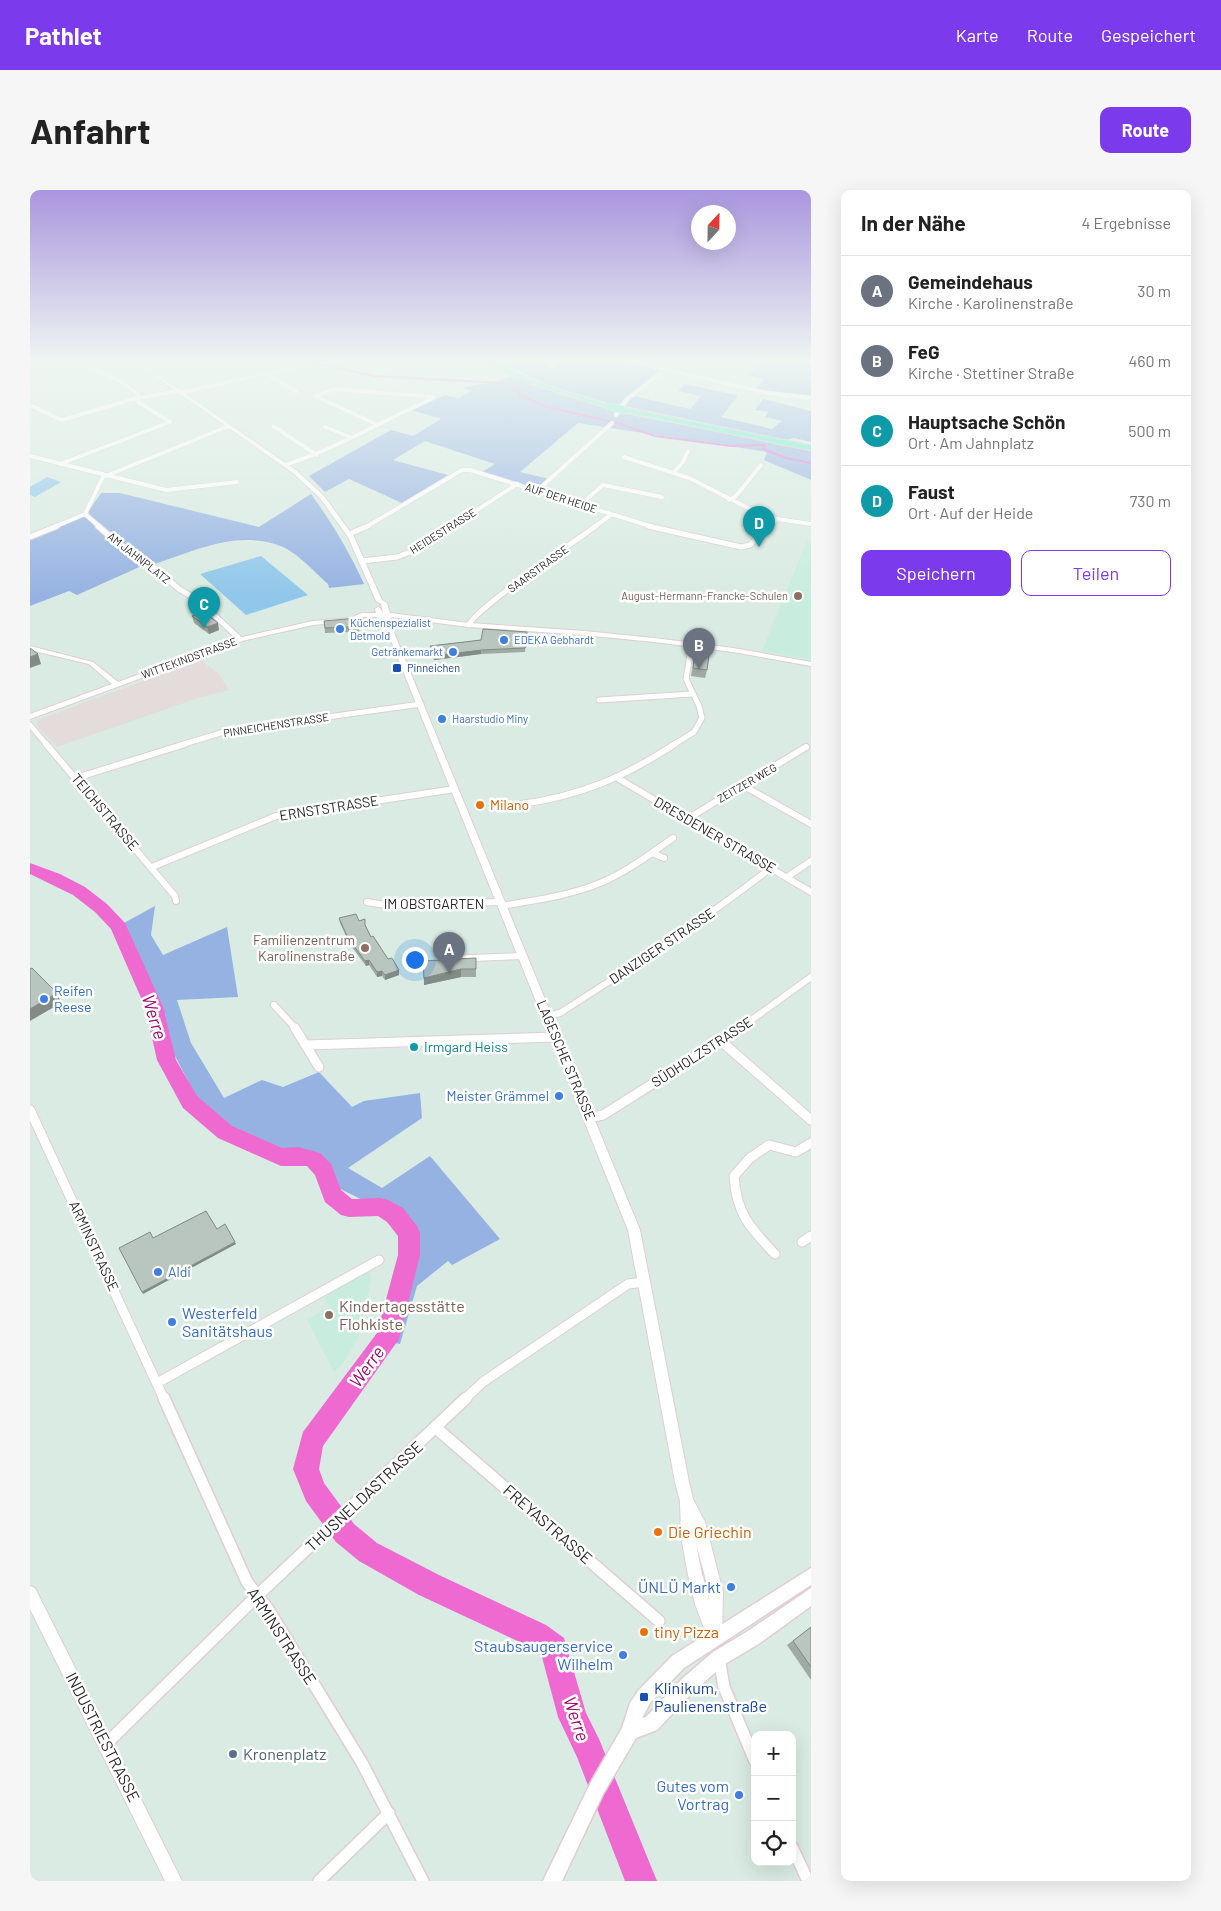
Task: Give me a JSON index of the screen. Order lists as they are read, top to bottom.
{
  "streets": {
    "main road": ["LAGESCHE STRASSE"],
    "street": [
      "AUF DER HEIDE",
      "HEIDESTRASSE",
      "AM JAHNPLATZ",
      "SAARSTRASSE",
      "WITTEKINDSTRASSE",
      "PINNEICHENSTRASSE",
      "ZEITZER WEG",
      "ERNSTSTRASSE",
      "TEICHSTRASSE",
      "DRESDENER STRASSE",
      "IM OBSTGARTEN",
      "DANZIGER STRASSE",
      "SÜDHOLZSTRASSE",
      "ARMINSTRASSE",
      "THUSNELDASTRASSE",
      "FREYASTRASSE",
      "INDUSTRIESTRASSE"
    ]
  },
  "crossings": [
    ["AUF DER HEIDE", "HEIDESTRASSE"],
    ["AUF DER HEIDE", "SAARSTRASSE"],
    ["AUF DER HEIDE", "LAGESCHE STRASSE"],
    ["HEIDESTRASSE", "LAGESCHE STRASSE"],
    ["AM JAHNPLATZ", "WITTEKINDSTRASSE"],
    ["SAARSTRASSE", "WITTEKINDSTRASSE"],
    ["WITTEKINDSTRASSE", "LAGESCHE STRASSE"],
    ["PINNEICHENSTRASSE", "TEICHSTRASSE"],
    ["PINNEICHENSTRASSE", "LAGESCHE STRASSE"],
    ["ZEITZER WEG", "DRESDENER STRASSE"],
    ["ERNSTSTRASSE", "TEICHSTRASSE"],
    ["ERNSTSTRASSE", "LAGESCHE STRASSE"],
    ["DRESDENER STRASSE", "DANZIGER STRASSE"],
    ["IM OBSTGARTEN", "LAGESCHE STRASSE"],
    ["DANZIGER STRASSE", "LAGESCHE STRASSE"],
    ["SÜDHOLZSTRASSE", "LAGESCHE STRASSE"],
    ["LAGESCHE STRASSE", "THUSNELDASTRASSE"],
    ["ARMINSTRASSE", "THUSNELDASTRASSE"],
    ["THUSNELDASTRASSE", "FREYASTRASSE"],
    ["THUSNELDASTRASSE", "INDUSTRIESTRASSE"]
  ],
  "water": ["Werre"],
  "places": {
    "other": [
      "August-Hermann-Francke-Schulen",
      "Küchenspezialist Detmold",
      "EDEKA Gebhardt",
      "Getränkemarkt",
      "Haarstudio Miny",
      "Milano",
      "Familienzentrum Karolinenstraße",
      "Reifen Reese",
      "Irmgard Heiss",
      "Meister Grämmel",
      "Aldi",
      "Kindertagesstätte Flohkiste",
      "Westerfeld Sanitätshaus",
      "Die Griechin",
      "ÜNLÜ Markt",
      "tiny Pizza",
      "Staubsaugerservice Wilhelm",
      "Kronenplatz",
      "Gutes vom Vortrag"
    ],
    "transit": ["Pinneichen", "Klinikum, Paulienenstraße"]
  },
  "north": "top",
  "page": {
    "header": "Pathlet",
    "nav": ["Karte", "Route", "Gespeichert"],
    "buttons": [
      "Route",
      ["Speichern", "Teilen"]
    ],
    "title": "Anfahrt",
    "heading": ["In der Nähe", "4 Ergebnisse"],
    "list": [
      {
        "mark": "A",
        "name": "Gemeindehaus",
        "note": "Kirche · Karolinenstraße",
        "value": "30 m"
      },
      {
        "mark": "B",
        "name": "FeG",
        "note": "Kirche · Stettiner Straße",
        "value": "460 m"
      },
      {
        "mark": "C",
        "name": "Hauptsache Schön",
        "note": "Ort · Am Jahnplatz",
        "value": "500 m"
      },
      {
        "mark": "D",
        "name": "Faust",
        "note": "Ort · Auf der Heide",
        "value": "730 m"
      }
    ],
    "pins": [
      "D",
      "C",
      "B",
      "A"
    ],
    "map_buttons": ["+", "−"]
  }
}
